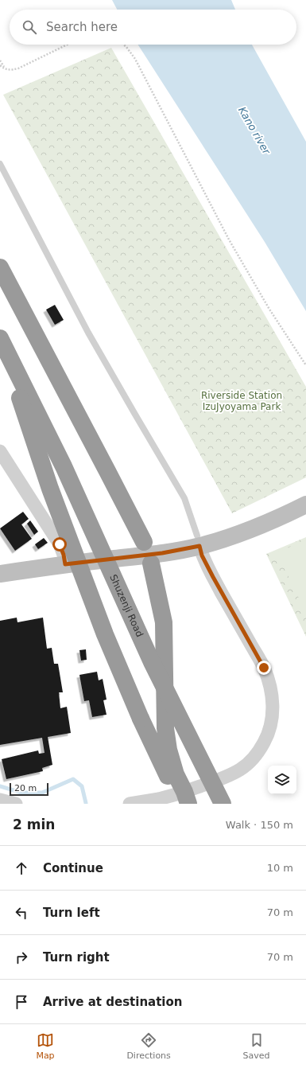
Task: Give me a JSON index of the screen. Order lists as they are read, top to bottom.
{
  "streets": {
    "highway": ["Shuzenji Road"]
  },
  "water": ["Kano river"],
  "parks": ["Riverside Station IzuJyoyama Park"],
  "scale_bar": "20 m",
  "page": {
    "search": "Search here",
    "scale": "20 m",
    "heading": ["2 min", "Walk · 150 m"],
    "list": [
      ["Continue", "10 m"],
      ["Turn left", "70 m"],
      ["Turn right", "70 m"],
      "Arrive at destination"
    ],
    "nav": ["Map", "Directions", "Saved"]
  }
}
